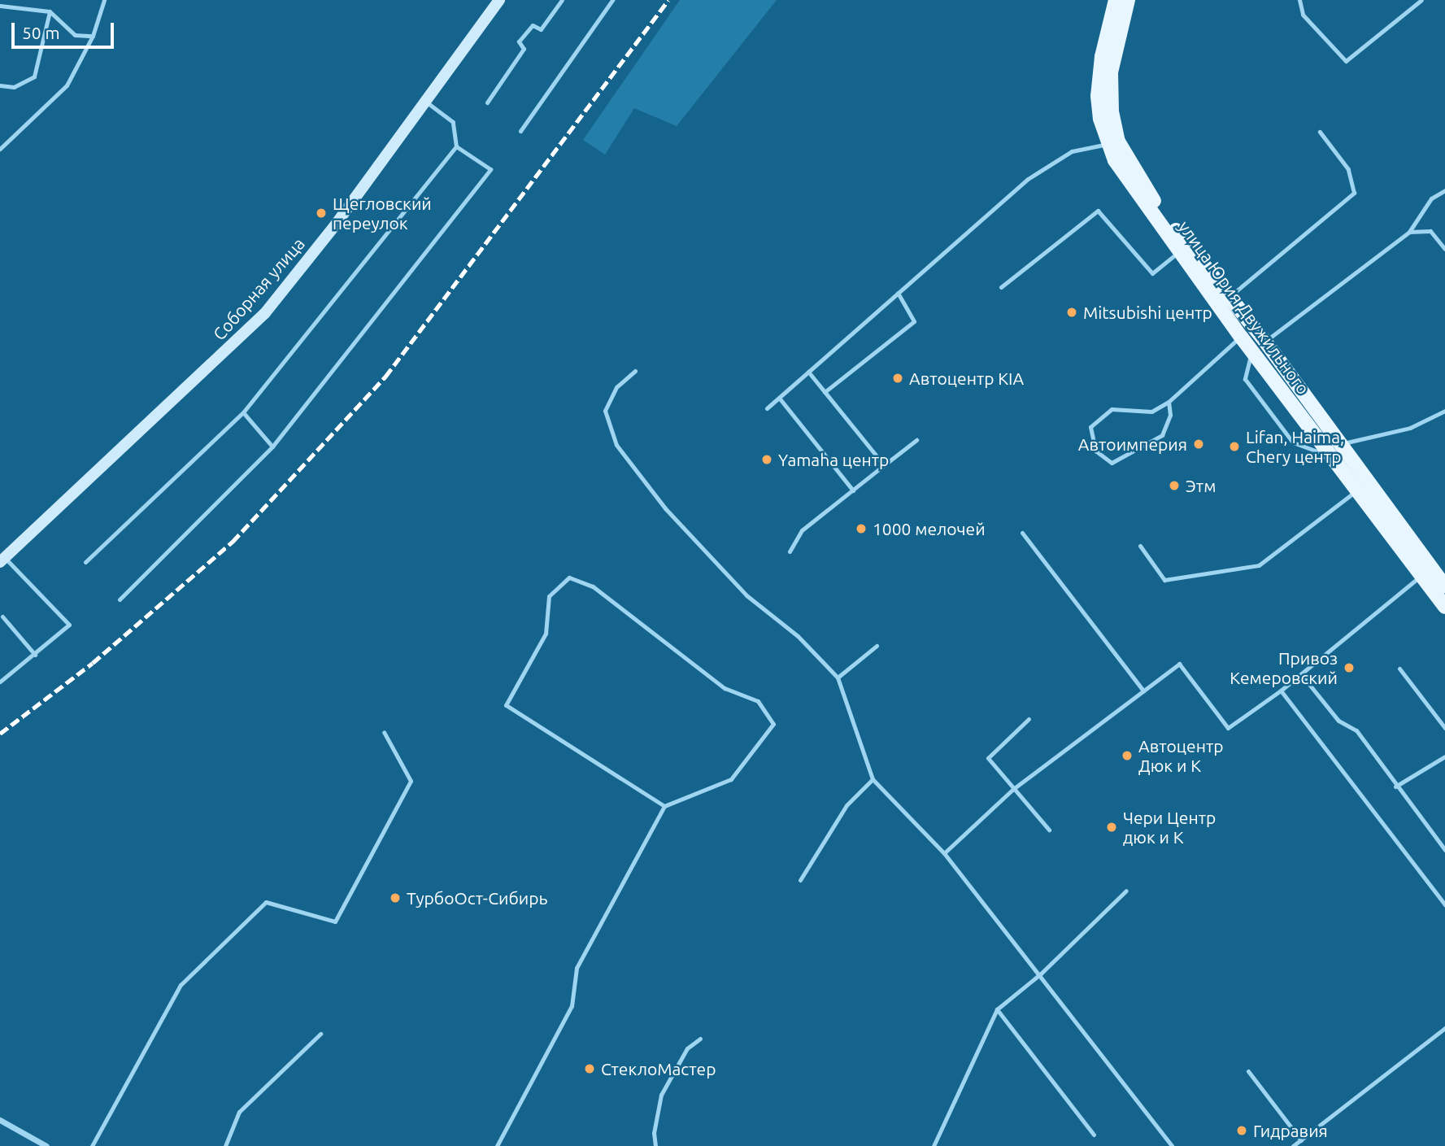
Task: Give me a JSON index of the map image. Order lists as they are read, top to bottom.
{
  "streets": {
    "main road": ["улица Юрия Двужильного"],
    "street": ["Соборная улица"]
  },
  "places": [
    "Щегловский переулок",
    "Mitsubishi центр",
    "Автоцентр KIA",
    "Автоимперия",
    "Lifan, Haima, Chery центр",
    "Yamaha центр",
    "Этм",
    "1000 мелочей",
    "Привоз Кемеровский",
    "Автоцентр Дюк и К",
    "Чери Центр дюк и К",
    "ТурбоОст-Сибирь",
    "СтеклоМастер",
    "Гидравия"
  ],
  "scale_bar": "50 m"
}
